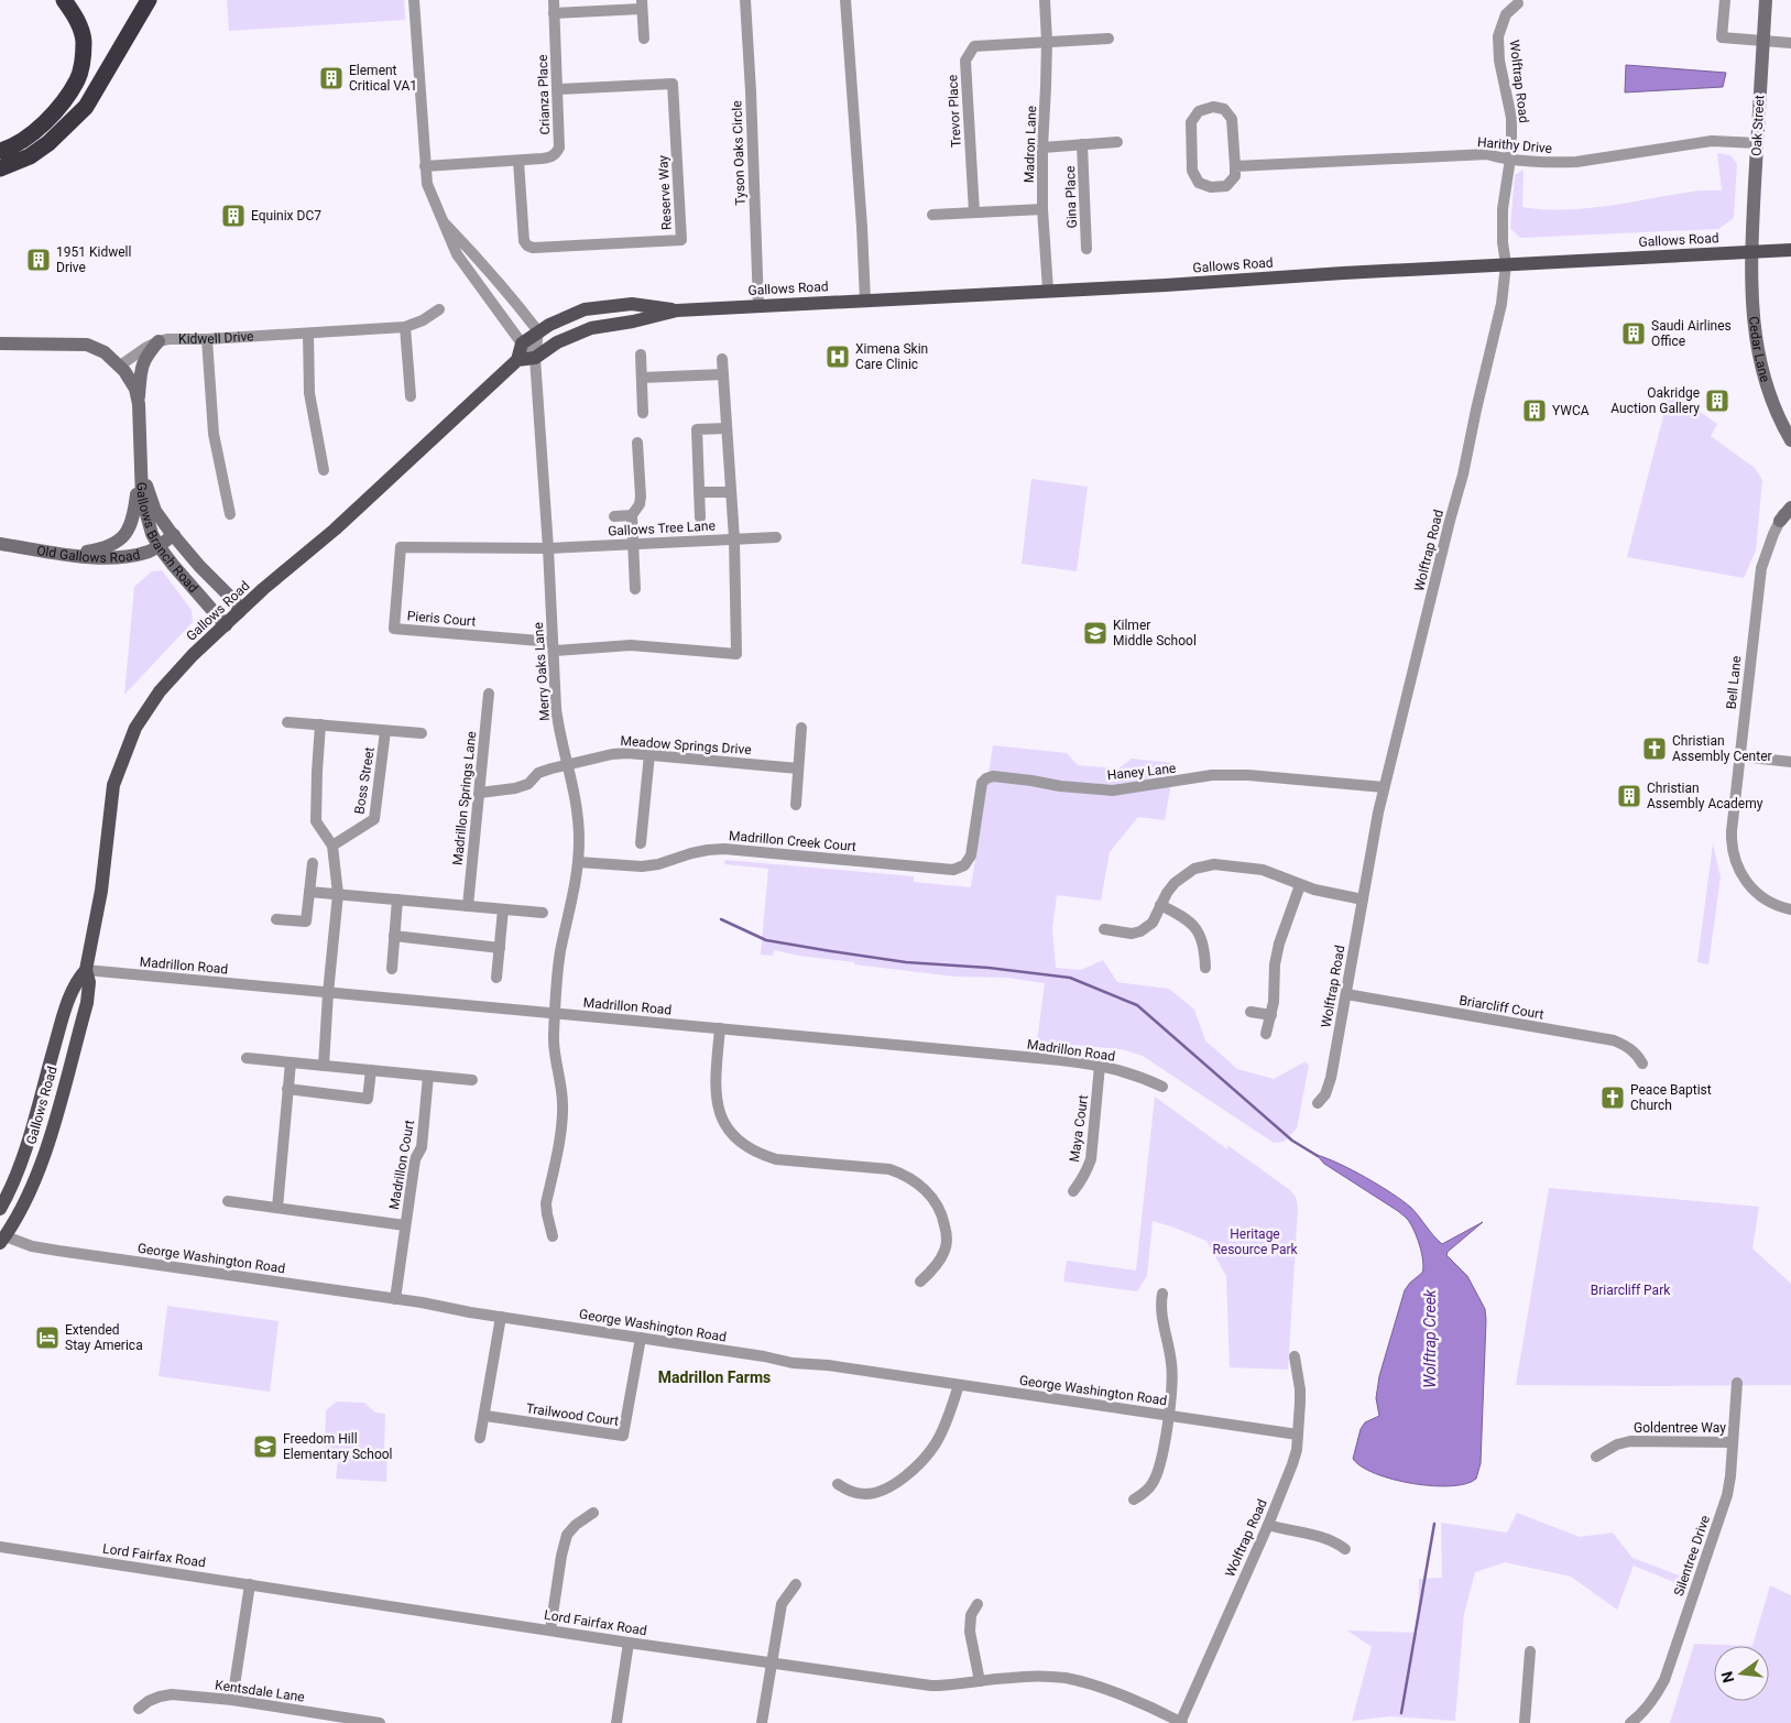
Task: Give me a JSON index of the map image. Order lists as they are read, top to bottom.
{
  "streets": {
    "main road": ["Gallows Road"],
    "street": [
      "Wolftrap Road",
      "Crianza Place",
      "Trevor Place",
      "Oak Street",
      "Madron Lane",
      "Harithy Drive",
      "Tyson Oaks Circle",
      "Reserve Way",
      "Gina Place",
      "Kidwell Drive",
      "Cedar Lane",
      "Gallows Tree Lane",
      "Gallows Branch Road",
      "Old Gallows Road",
      "Pieris Court",
      "Merry Oaks Lane",
      "Bell Lane",
      "Meadow Springs Drive",
      "Haney Lane",
      "Boss Street",
      "Madrillon Springs Lane",
      "Madrillon Creek Court",
      "Madrillon Road",
      "Briarcliff Court",
      "Maya Court",
      "Madrillon Court",
      "George Washington Road",
      "Trailwood Court",
      "Goldentree Way",
      "Lord Fairfax Road",
      "Silentree Drive",
      "Kentsdale Lane"
    ]
  },
  "crossings": [
    ["Wolftrap Road", "Harithy Drive"],
    ["Wolftrap Road", "Gallows Road"],
    ["Wolftrap Road", "Haney Lane"],
    ["Wolftrap Road", "Briarcliff Court"],
    ["Wolftrap Road", "George Washington Road"],
    ["Wolftrap Road", "Lord Fairfax Road"],
    ["Crianza Place", "Reserve Way"],
    ["Trevor Place", "Madron Lane"],
    ["Oak Street", "Harithy Drive"],
    ["Oak Street", "Gallows Road"],
    ["Oak Street", "Cedar Lane"],
    ["Madron Lane", "Gallows Road"],
    ["Tyson Oaks Circle", "Gallows Road"],
    ["Gallows Road", "Cedar Lane"],
    ["Gallows Road", "Gallows Branch Road"],
    ["Gallows Road", "Merry Oaks Lane"],
    ["Gallows Road", "Madrillon Road"],
    ["Gallows Road", "George Washington Road"],
    ["Kidwell Drive", "Gallows Branch Road"],
    ["Gallows Tree Lane", "Pieris Court"],
    ["Gallows Tree Lane", "Merry Oaks Lane"],
    ["Gallows Branch Road", "Old Gallows Road"],
    ["Pieris Court", "Merry Oaks Lane"],
    ["Merry Oaks Lane", "Meadow Springs Drive"],
    ["Merry Oaks Lane", "Madrillon Creek Court"],
    ["Merry Oaks Lane", "Madrillon Road"],
    ["Meadow Springs Drive", "Madrillon Springs Lane"],
    ["Haney Lane", "Madrillon Creek Court"],
    ["Madrillon Road", "Maya Court"],
    ["Madrillon Court", "George Washington Road"],
    ["George Washington Road", "Trailwood Court"],
    ["Goldentree Way", "Silentree Drive"]
  ],
  "districts": ["Madrillon Farms"],
  "water": ["Wolftrap Creek"],
  "parks": ["Heritage Resource Park", "Briarcliff Park"],
  "places": {
    "building": [
      "Element Critical VA1",
      "Equinix DC7",
      "1951 Kidwell Drive",
      "Saudi Airlines Office",
      "Oakridge Auction Gallery",
      "YWCA",
      "Christian Assembly Academy"
    ],
    "hospital": ["Ximena Skin Care Clinic"],
    "school or university": ["Kilmer Middle School", "Freedom Hill Elementary School"],
    "church": ["Christian Assembly Center", "Peace Baptist Church"],
    "hotel": ["Extended Stay America"]
  },
  "north": "left"
}
